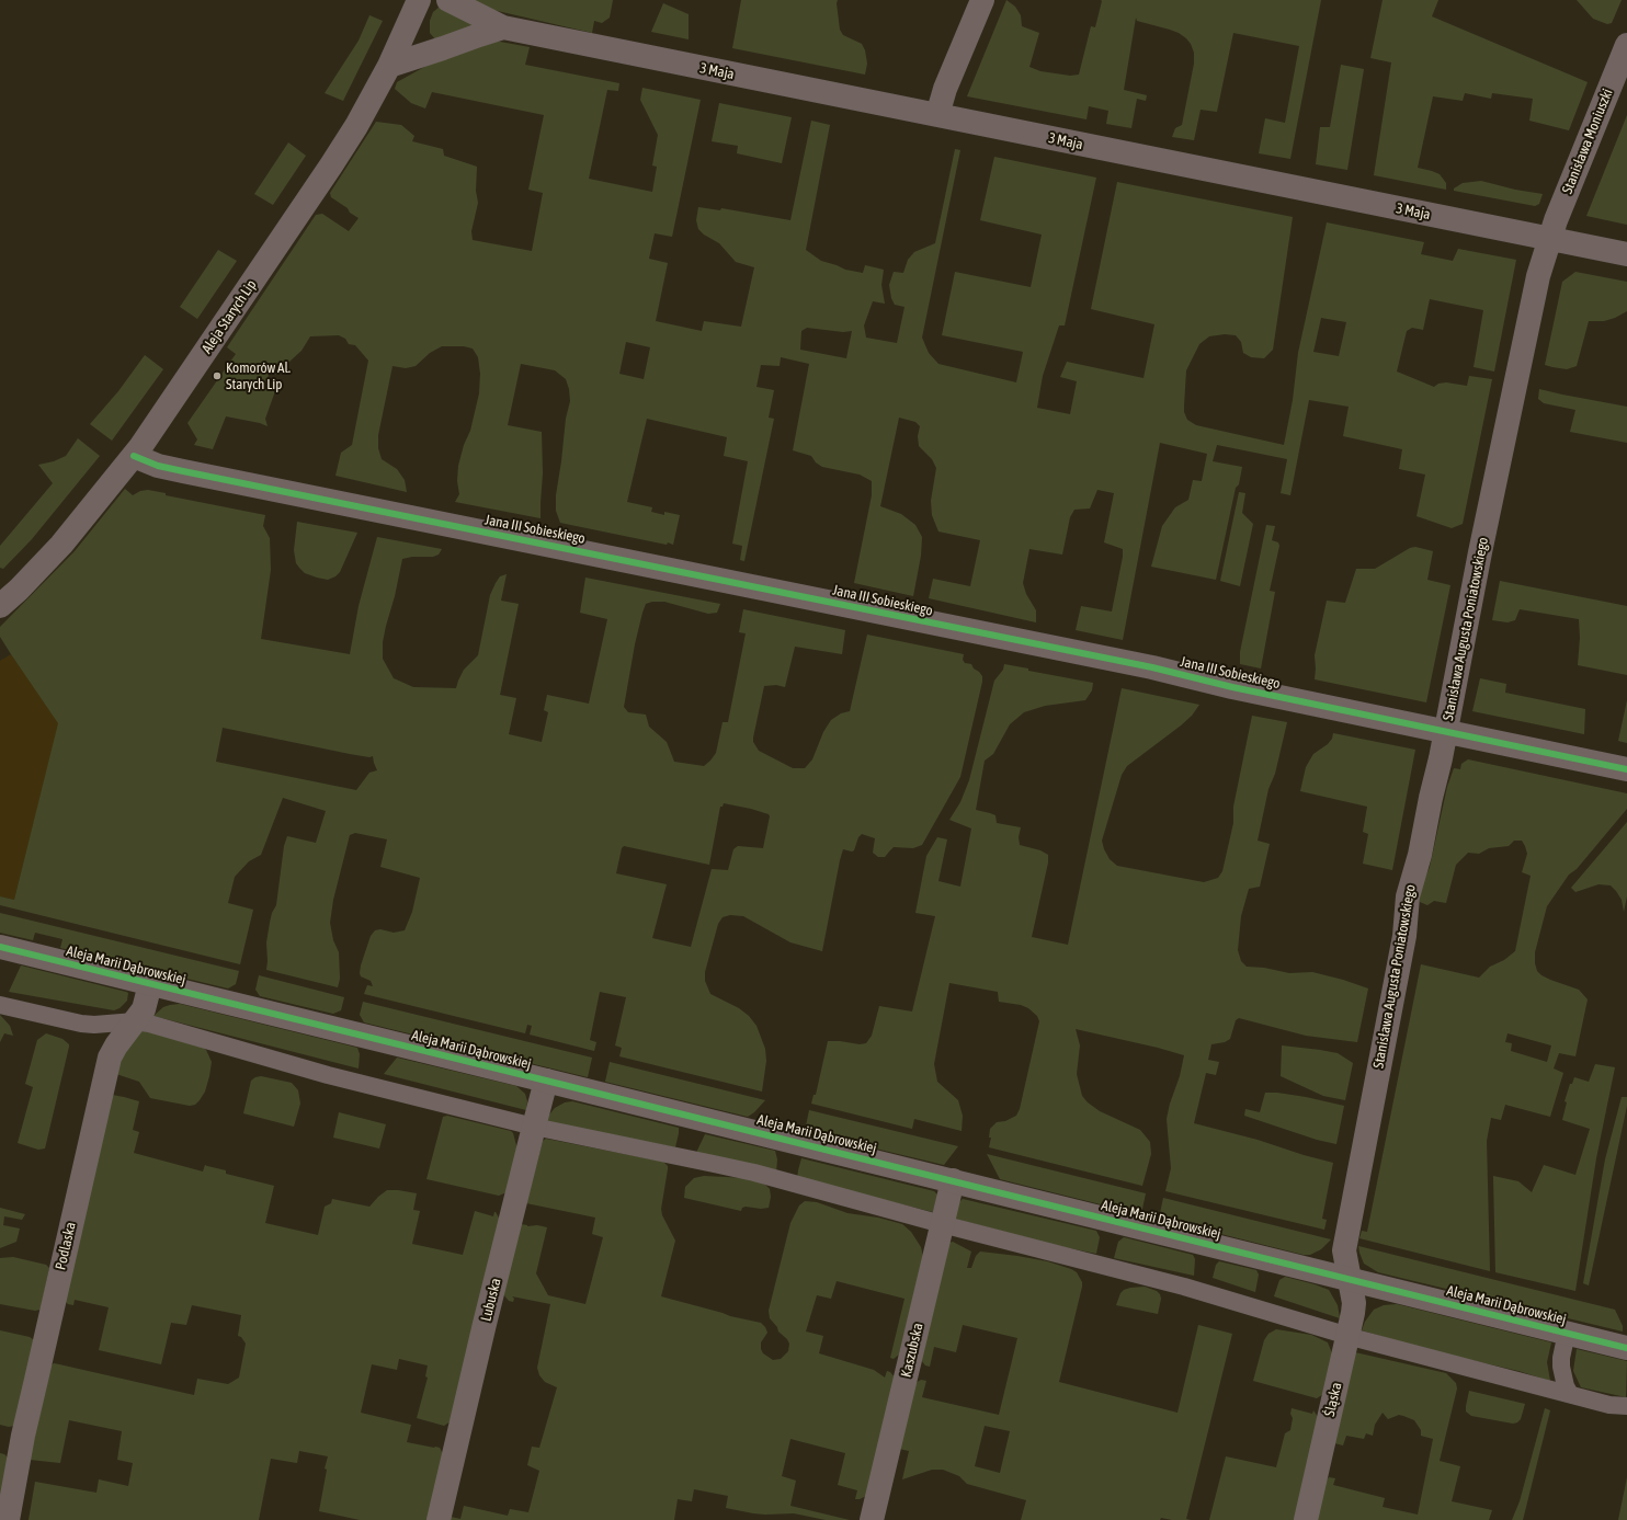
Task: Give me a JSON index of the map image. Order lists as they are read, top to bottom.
{
  "streets": {
    "street": [
      "3 Maja",
      "Stanisława Moniuszki",
      "Aleja Starych Lip",
      "Jana III Sobieskiego",
      "Stanisława Augusta Poniatowskiego",
      "Aleja Marii Dąbrowskiej",
      "Podlaska",
      "Lubuska",
      "Kaszubska",
      "Śląska"
    ]
  },
  "crossings": [
    ["3 Maja", "Stanisława Moniuszki"],
    ["3 Maja", "Aleja Starych Lip"],
    ["3 Maja", "Stanisława Augusta Poniatowskiego"],
    ["Stanisława Moniuszki", "Stanisława Augusta Poniatowskiego"],
    ["Aleja Starych Lip", "Jana III Sobieskiego"],
    ["Jana III Sobieskiego", "Stanisława Augusta Poniatowskiego"],
    ["Stanisława Augusta Poniatowskiego", "Aleja Marii Dąbrowskiej"],
    ["Stanisława Augusta Poniatowskiego", "Śląska"],
    ["Aleja Marii Dąbrowskiej", "Podlaska"],
    ["Aleja Marii Dąbrowskiej", "Lubuska"],
    ["Aleja Marii Dąbrowskiej", "Kaszubska"],
    ["Aleja Marii Dąbrowskiej", "Śląska"]
  ],
  "places": ["Komorów Al. Starych Lip"]
}
